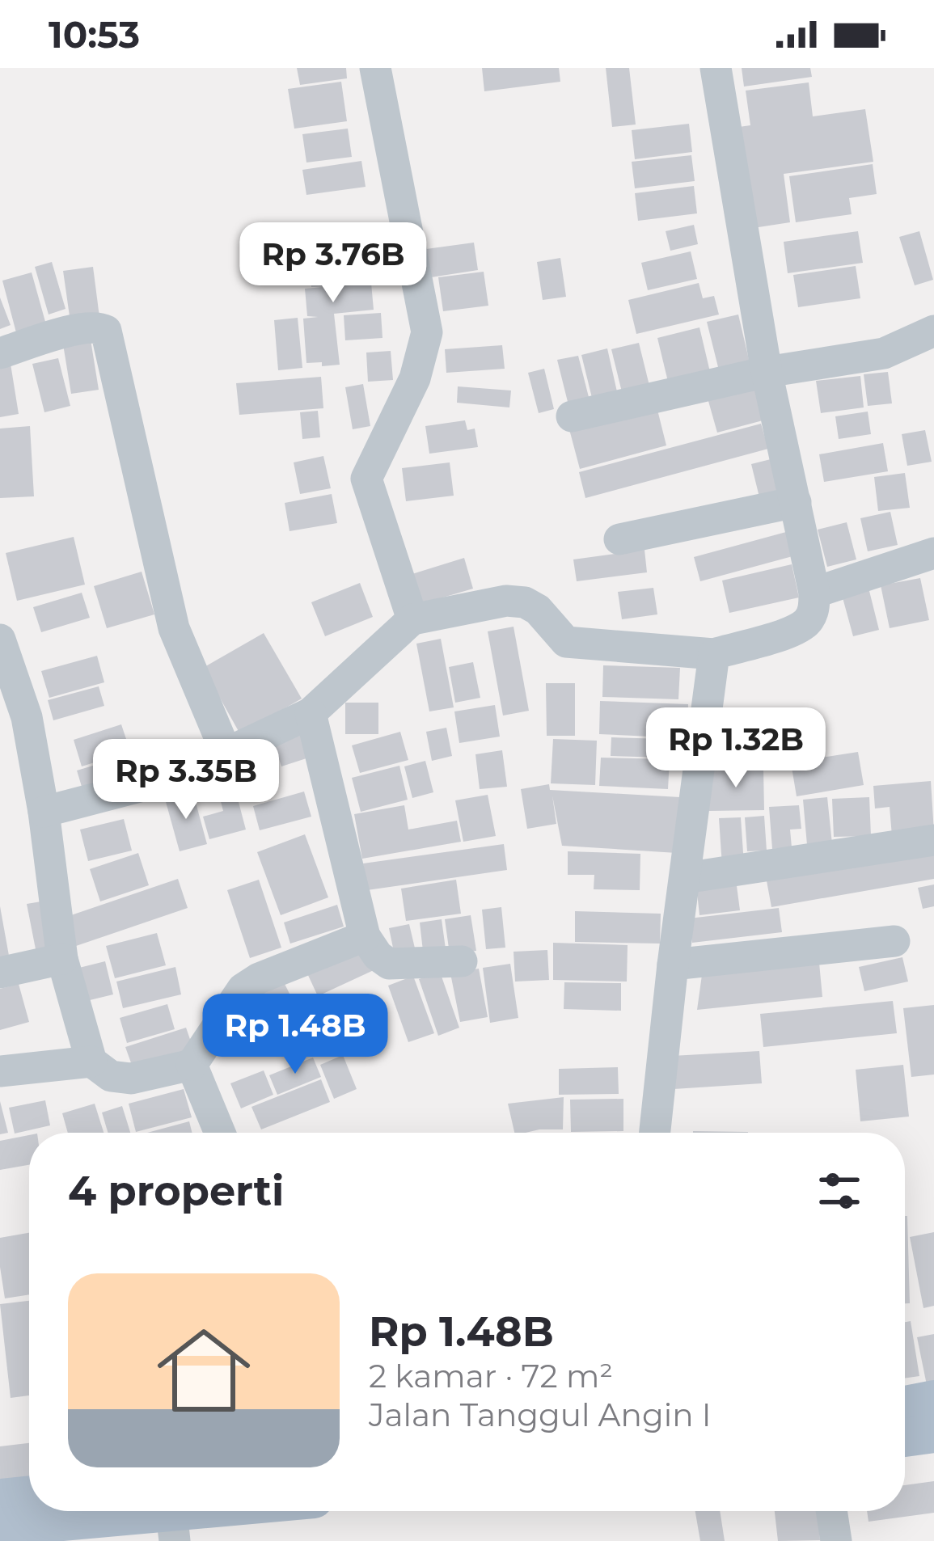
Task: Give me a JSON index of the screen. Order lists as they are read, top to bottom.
{
  "page": {
    "status": "10:53",
    "price": [
      "Rp 3.76B",
      "Rp 1.32B",
      "Rp 3.35B",
      "Rp 1.48B"
    ],
    "heading": "4 properti",
    "list": [
      {
        "name": "Rp 1.48B",
        "note": "2 kamar · 72 m² · Jalan Tanggul Angin I"
      }
    ]
  }
}
